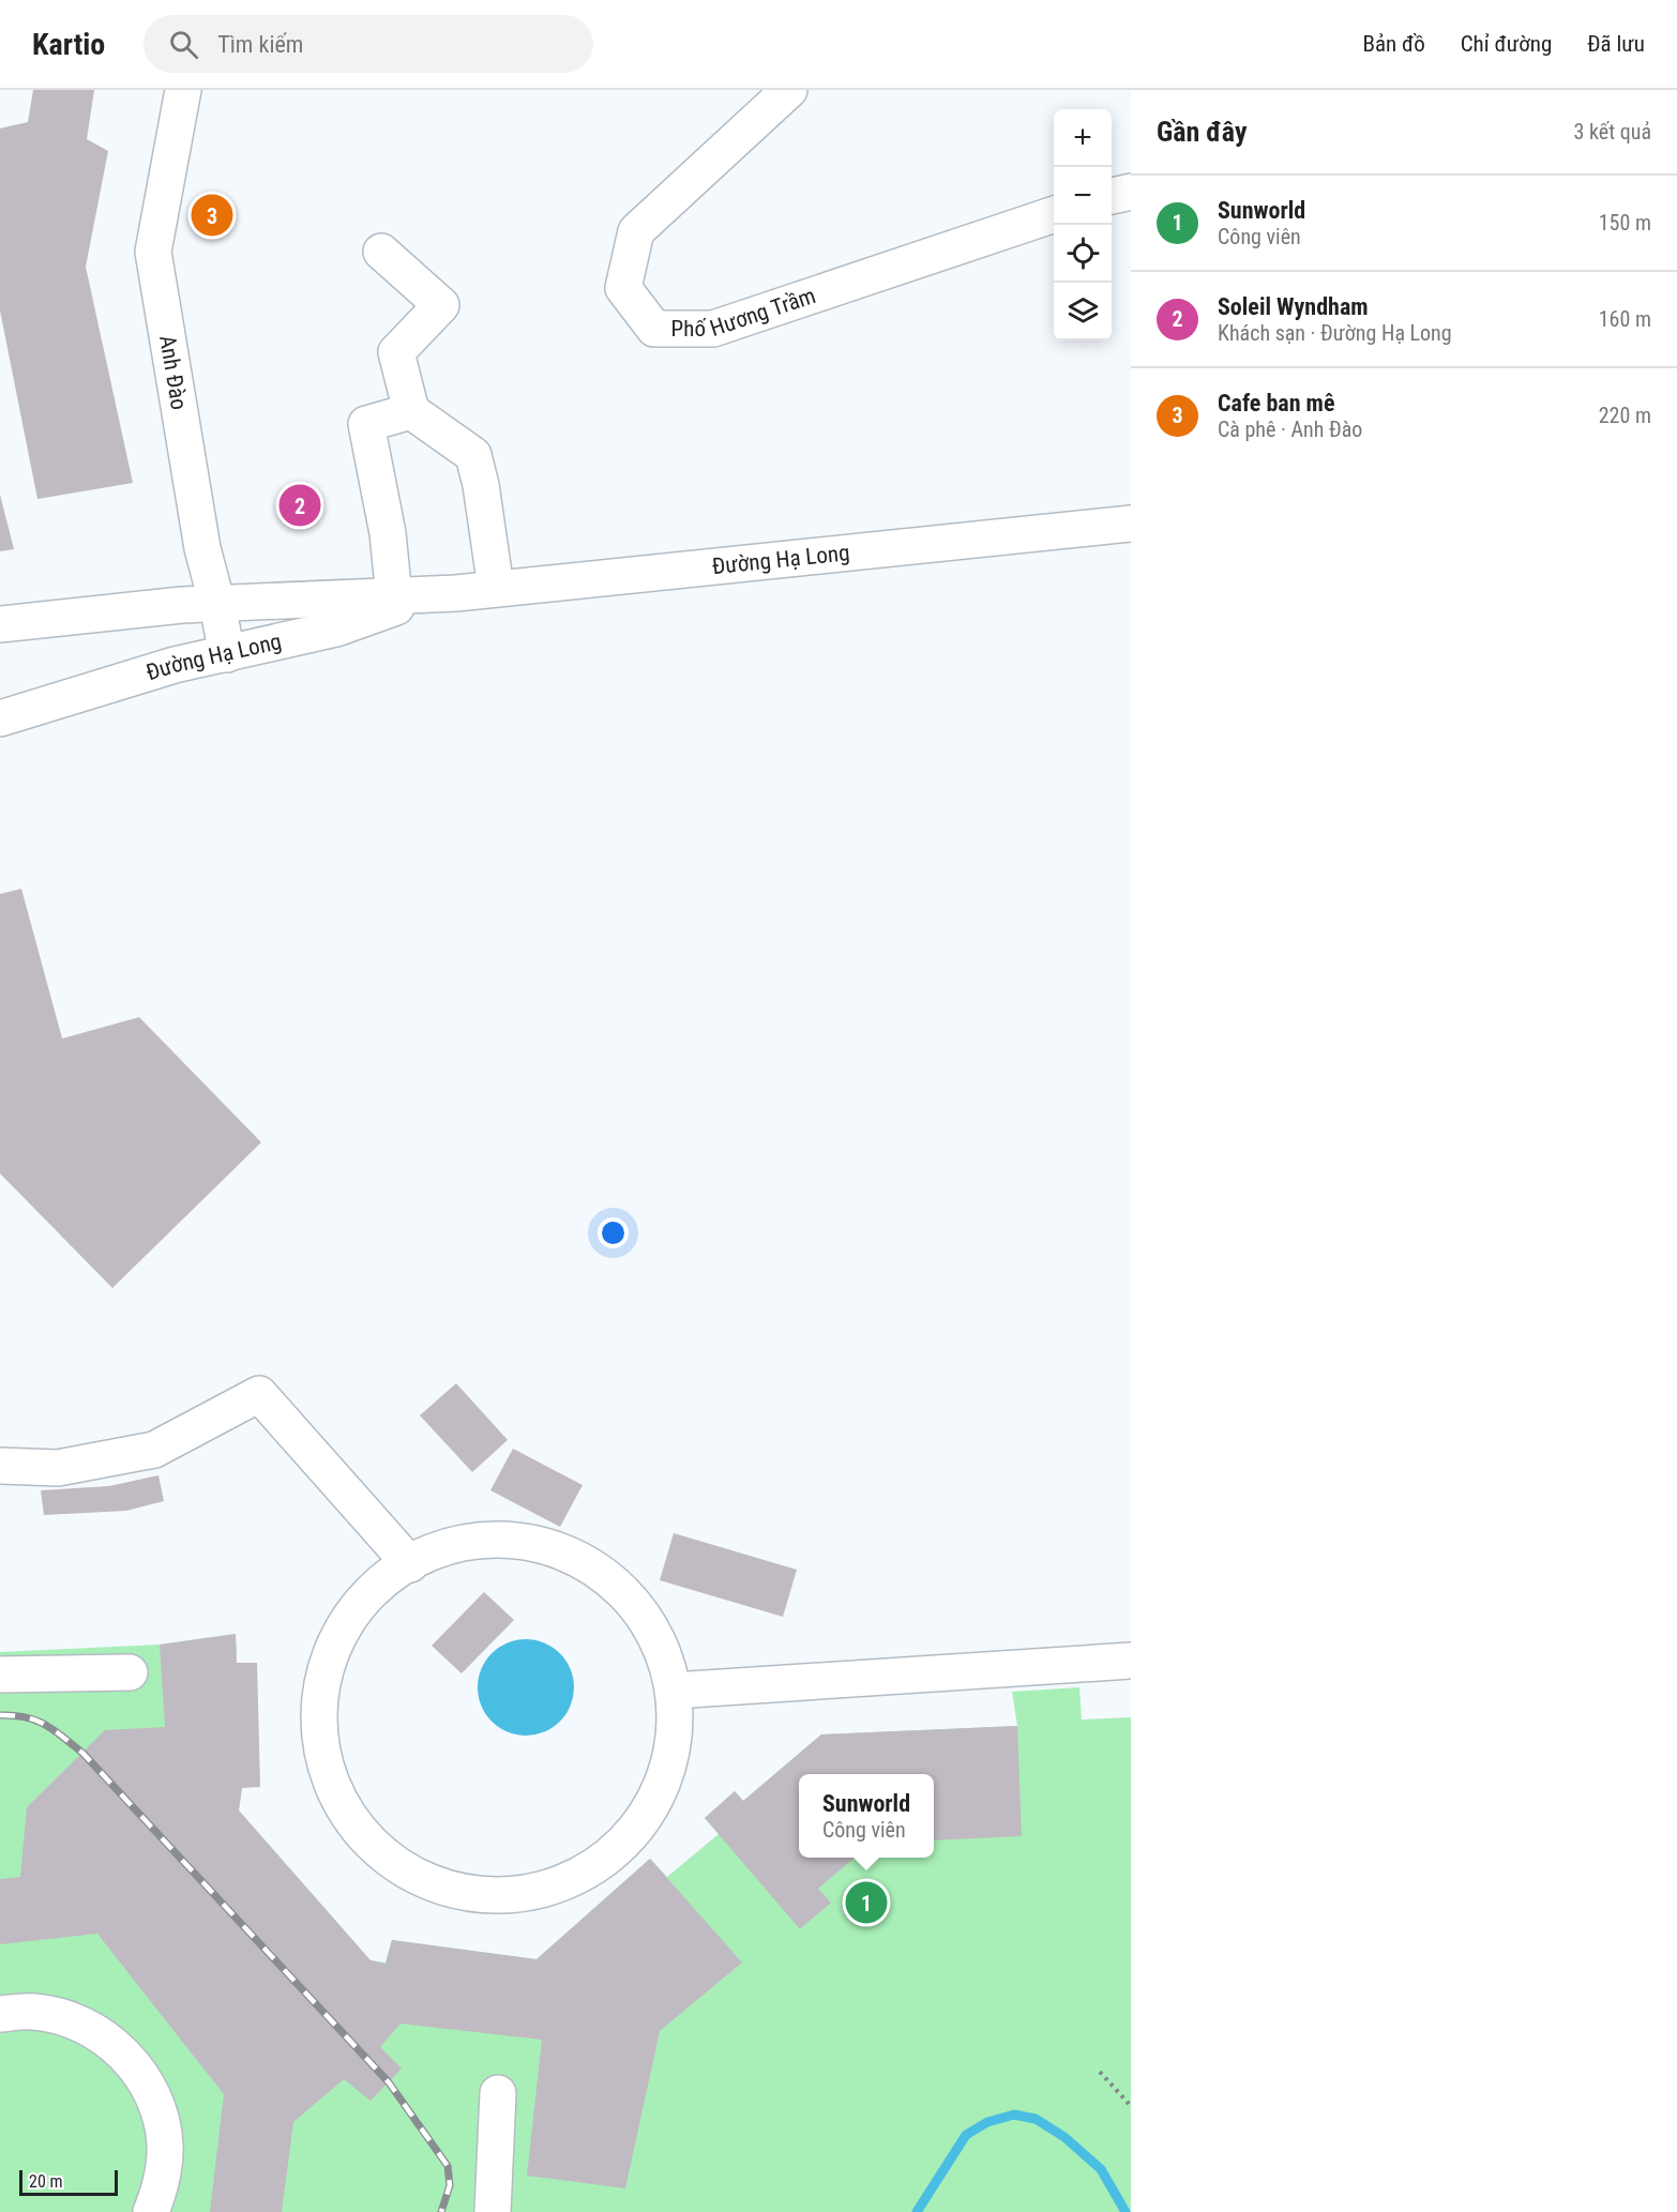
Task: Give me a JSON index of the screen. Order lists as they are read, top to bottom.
{
  "streets": {
    "street": ["Phố Hương Trầm", "Anh Đào", "Đường Hạ Long"]
  },
  "crossings": [
    ["Anh Đào", "Đường Hạ Long"]
  ],
  "scale_bar": "20 m",
  "page": {
    "header": "Kartio",
    "search": "Tìm kiếm",
    "nav": ["Bản đồ", "Chỉ đường", "Đã lưu"],
    "heading": ["Gần đây", "3 kết quả"],
    "map_buttons": ["+", "−"],
    "list": [
      {
        "mark": "1",
        "name": "Sunworld",
        "note": "Công viên",
        "value": "150 m"
      },
      {
        "mark": "2",
        "name": "Soleil Wyndham",
        "note": "Khách sạn · Đường Hạ Long",
        "value": "160 m"
      },
      {
        "mark": "3",
        "name": "Cafe ban mê",
        "note": "Cà phê · Anh Đào",
        "value": "220 m"
      }
    ],
    "pins": ["3", "2", "1"],
    "popup": ["Sunworld", "Công viên"],
    "scale": "20 m"
  }
}
